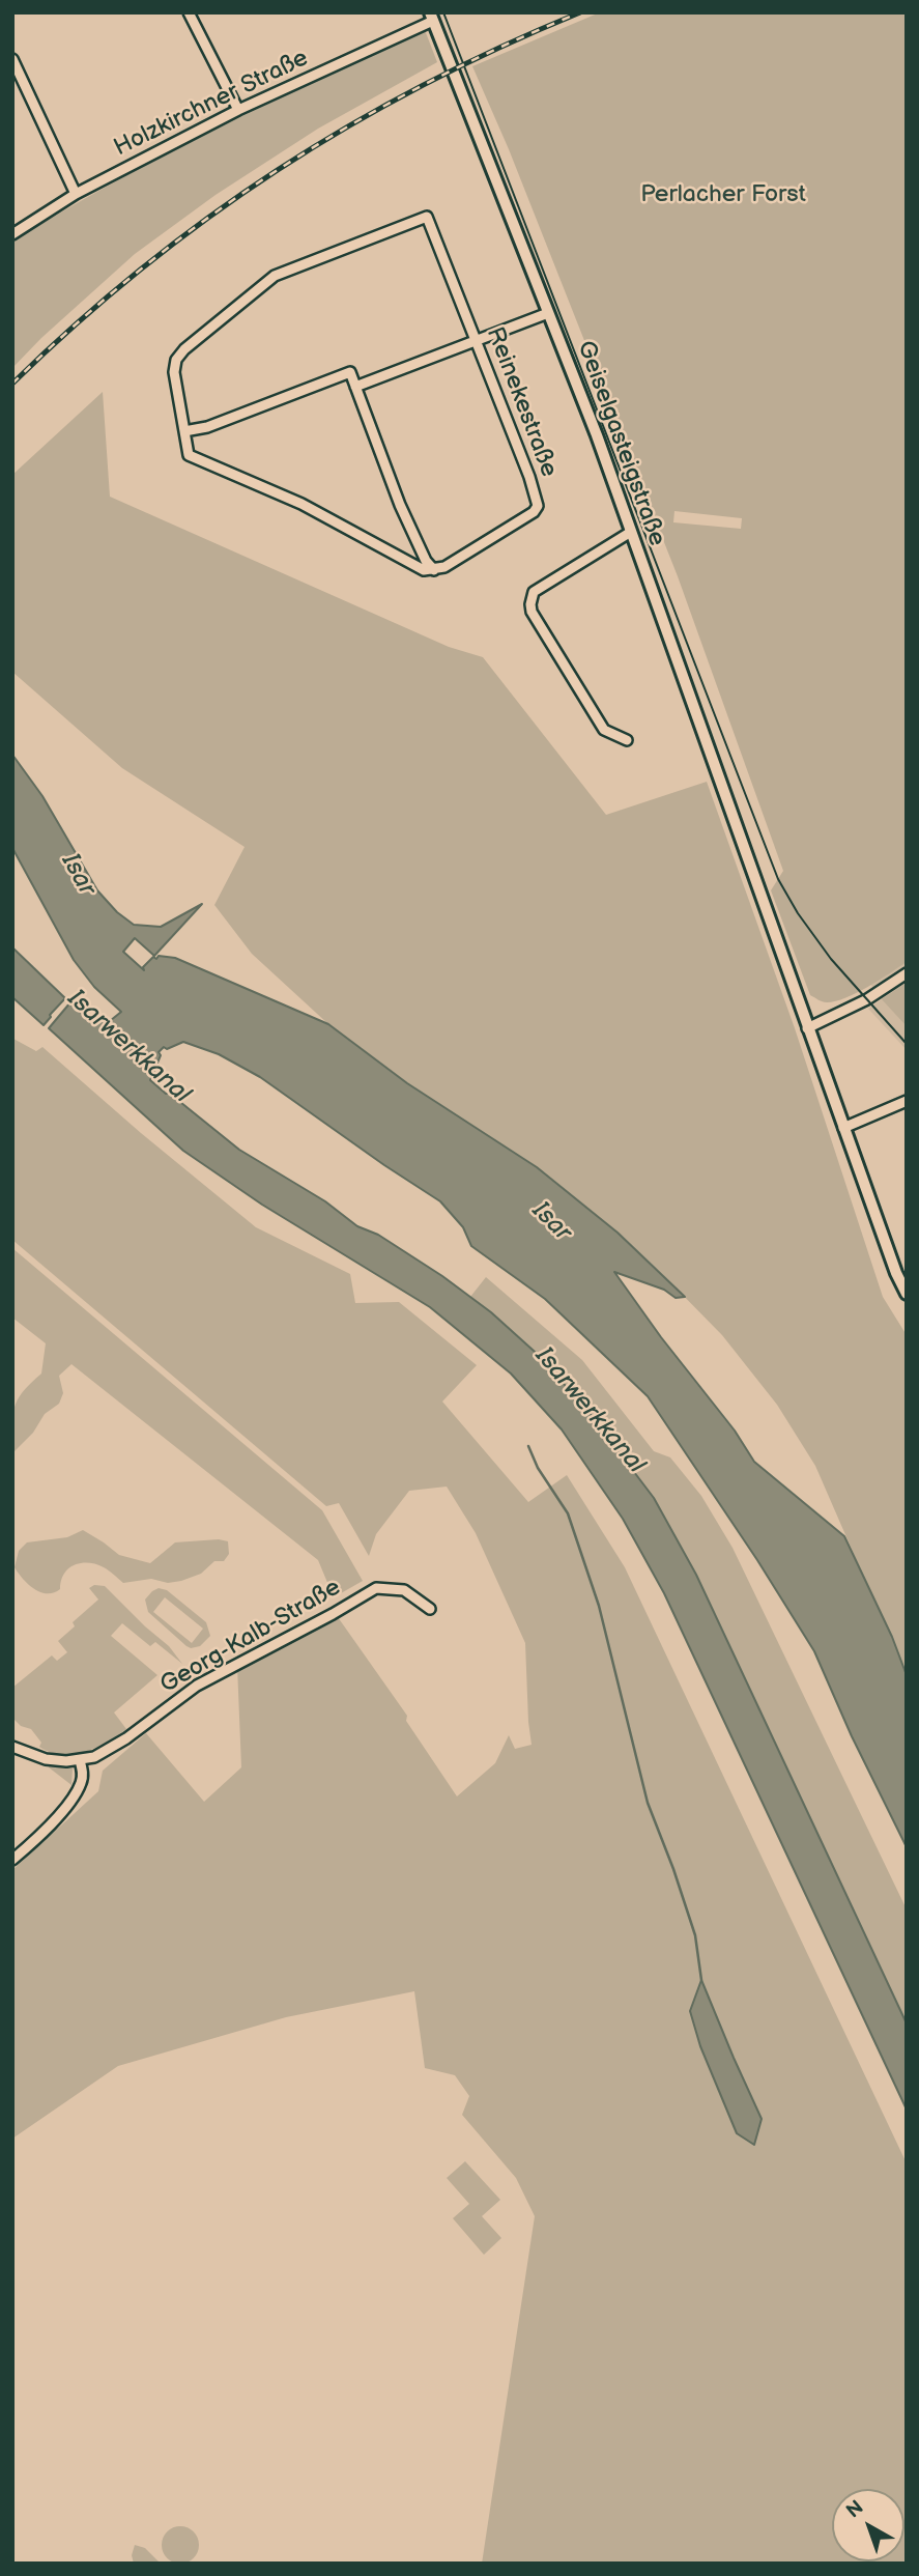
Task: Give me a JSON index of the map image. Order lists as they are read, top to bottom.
{
  "streets": {
    "main road": ["Geiselgasteigstraße"],
    "street": ["Holzkirchner Straße", "Reinekestraße", "Georg-Kalb-Straße"]
  },
  "crossings": [
    ["Holzkirchner Straße", "Geiselgasteigstraße"]
  ],
  "water": ["Isar", "Isarwerkkanal"],
  "parks": ["Perlacher Forst"],
  "north": "top left"
}
